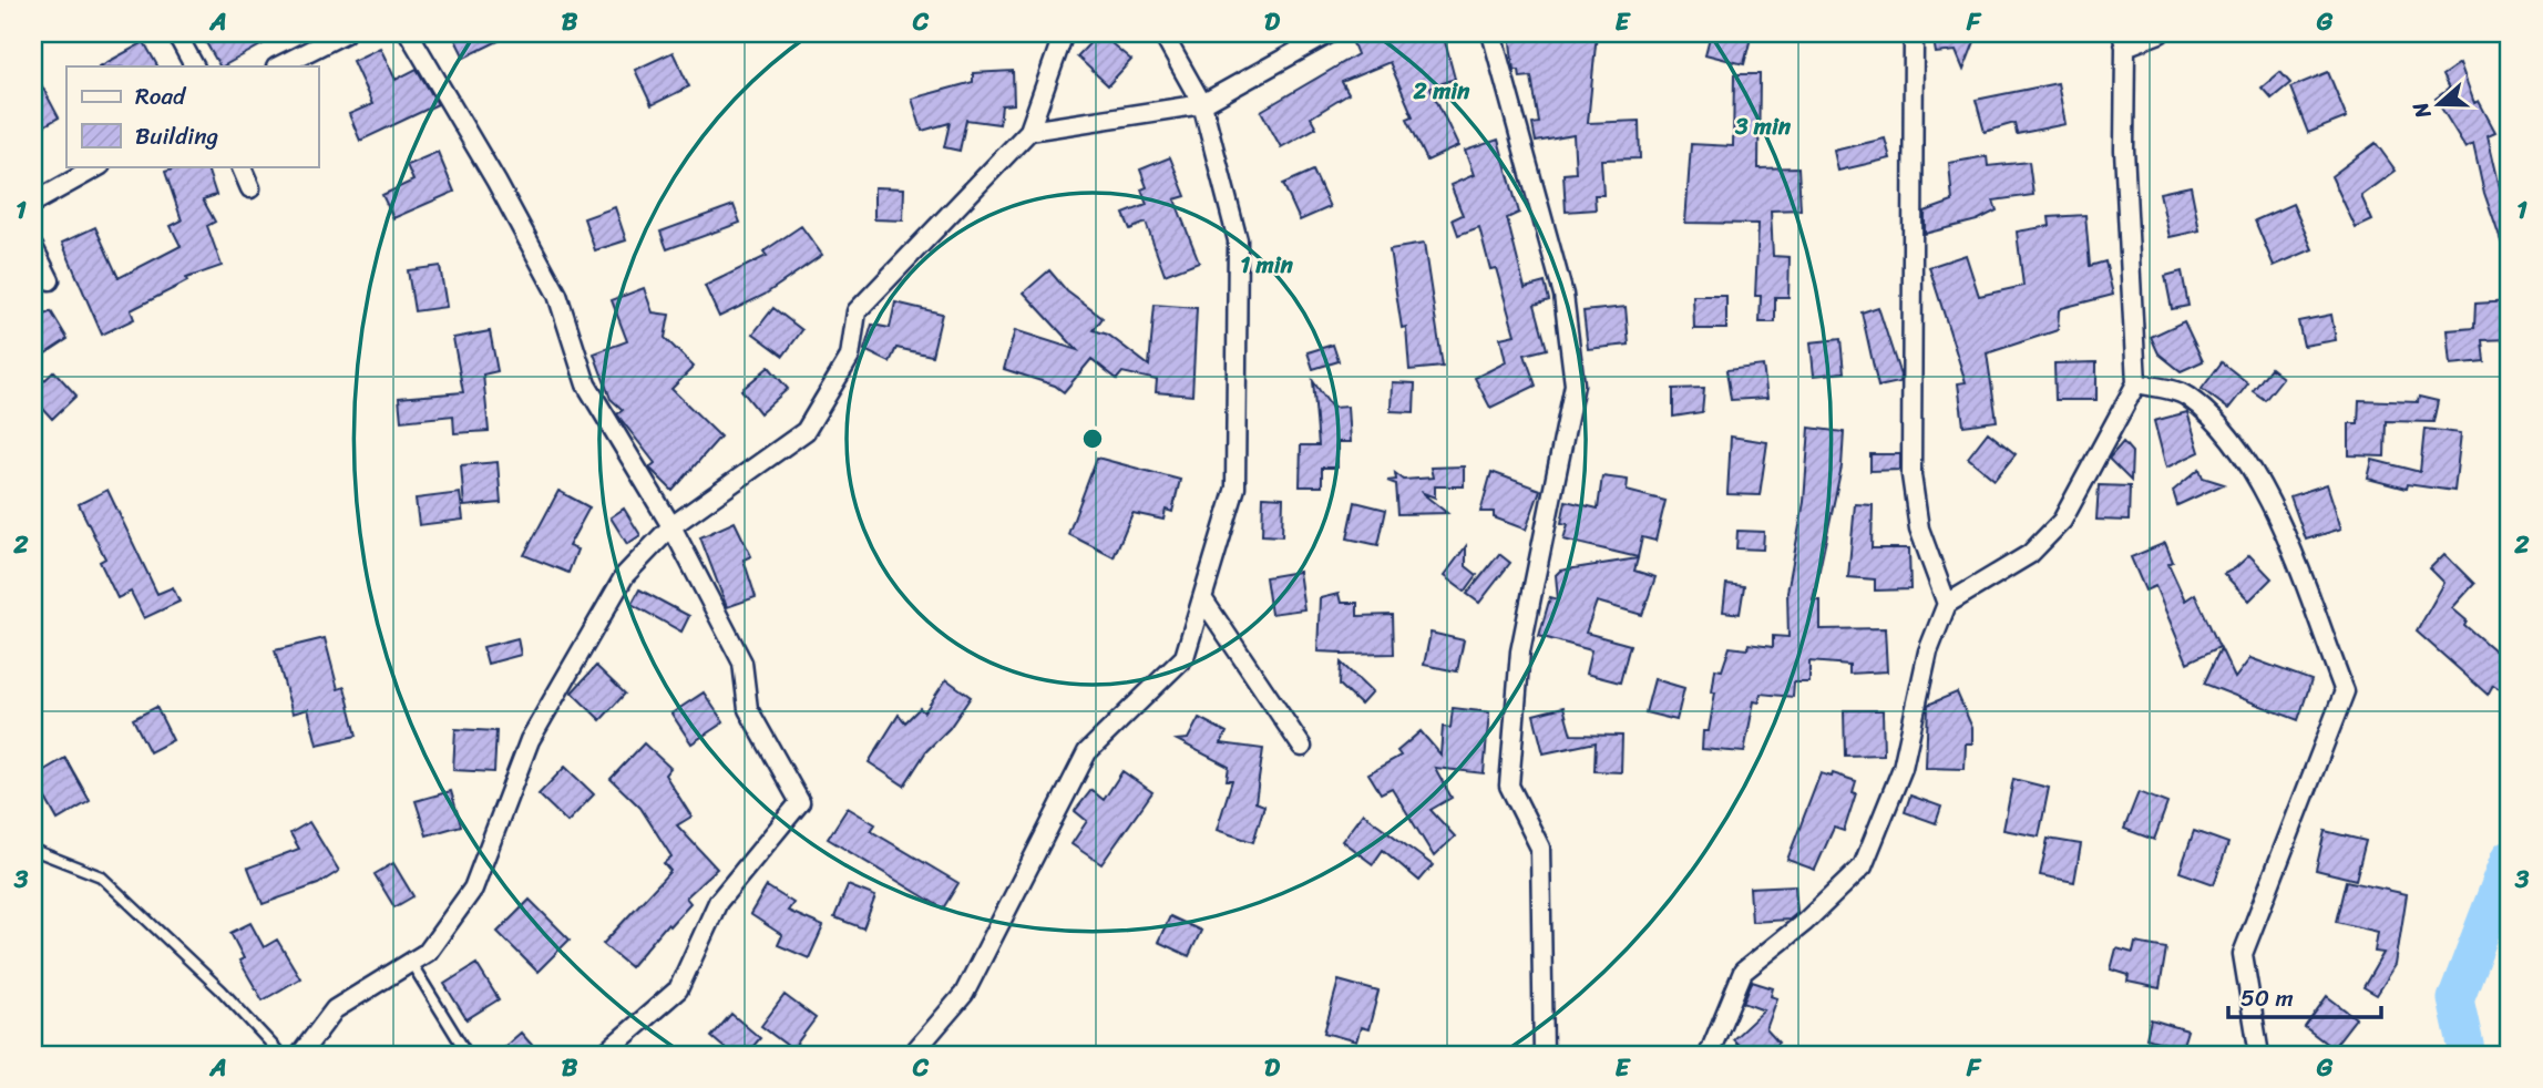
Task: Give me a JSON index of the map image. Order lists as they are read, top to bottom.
{
  "legend": ["Road", "Building"],
  "scale_bar": "50 m",
  "north": "left",
  "grid": {
    "columns": [
      "A",
      "B",
      "C",
      "D",
      "E",
      "F",
      "G"
    ],
    "rows": ["1", "2", "3"]
  },
  "rings": ["2 min", "3 min", "1 min"]
}
